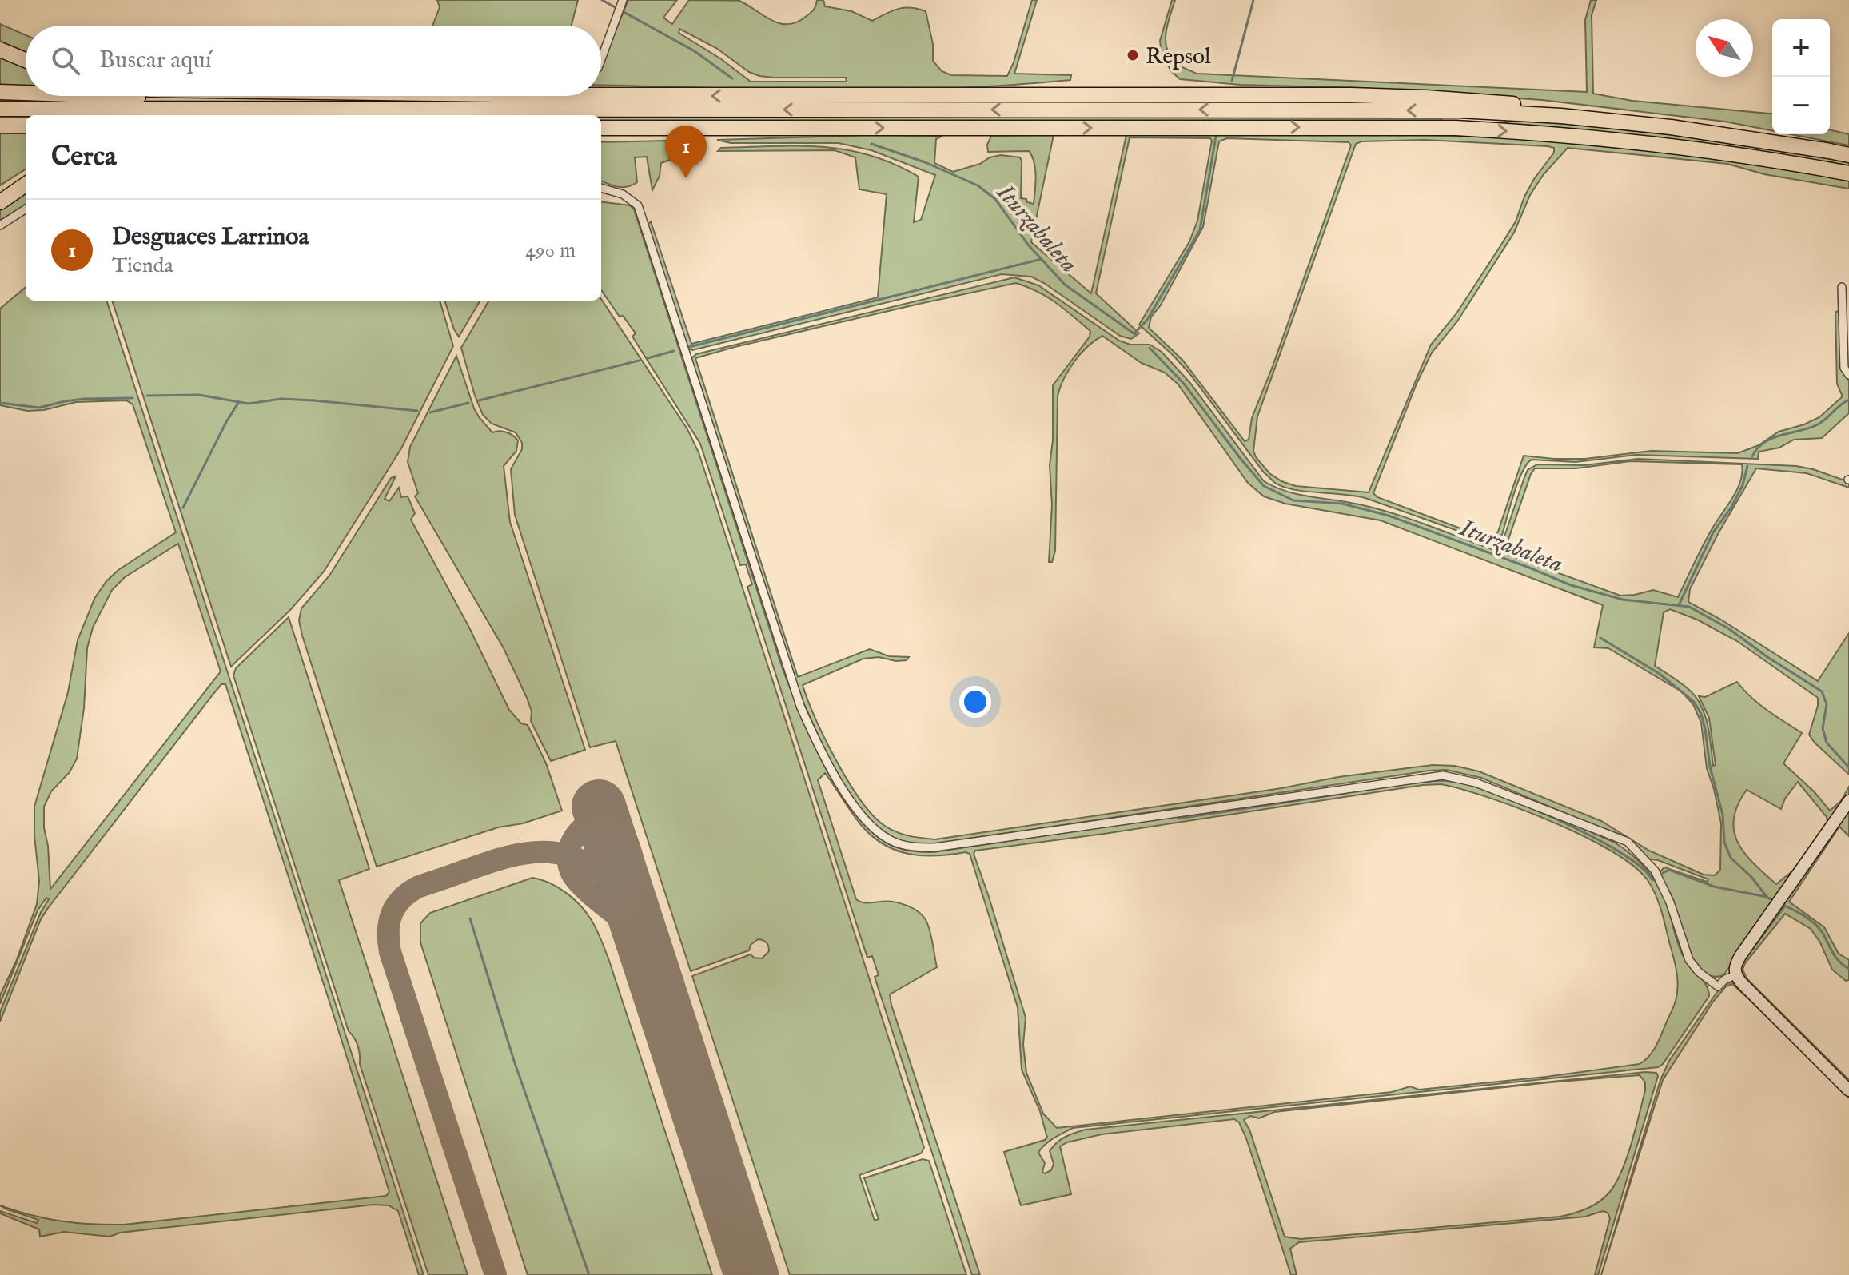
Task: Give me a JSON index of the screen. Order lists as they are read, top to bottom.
{
  "water": ["Iturzabaleta"],
  "places": ["Repsol"],
  "north": "top left",
  "page": {
    "map_buttons": ["+", "−"],
    "search": "Buscar aquí",
    "heading": "Cerca",
    "pins": "1",
    "list": [
      {
        "mark": "1",
        "name": "Desguaces Larrinoa",
        "note": "Tienda",
        "value": "490 m"
      }
    ]
  }
}
